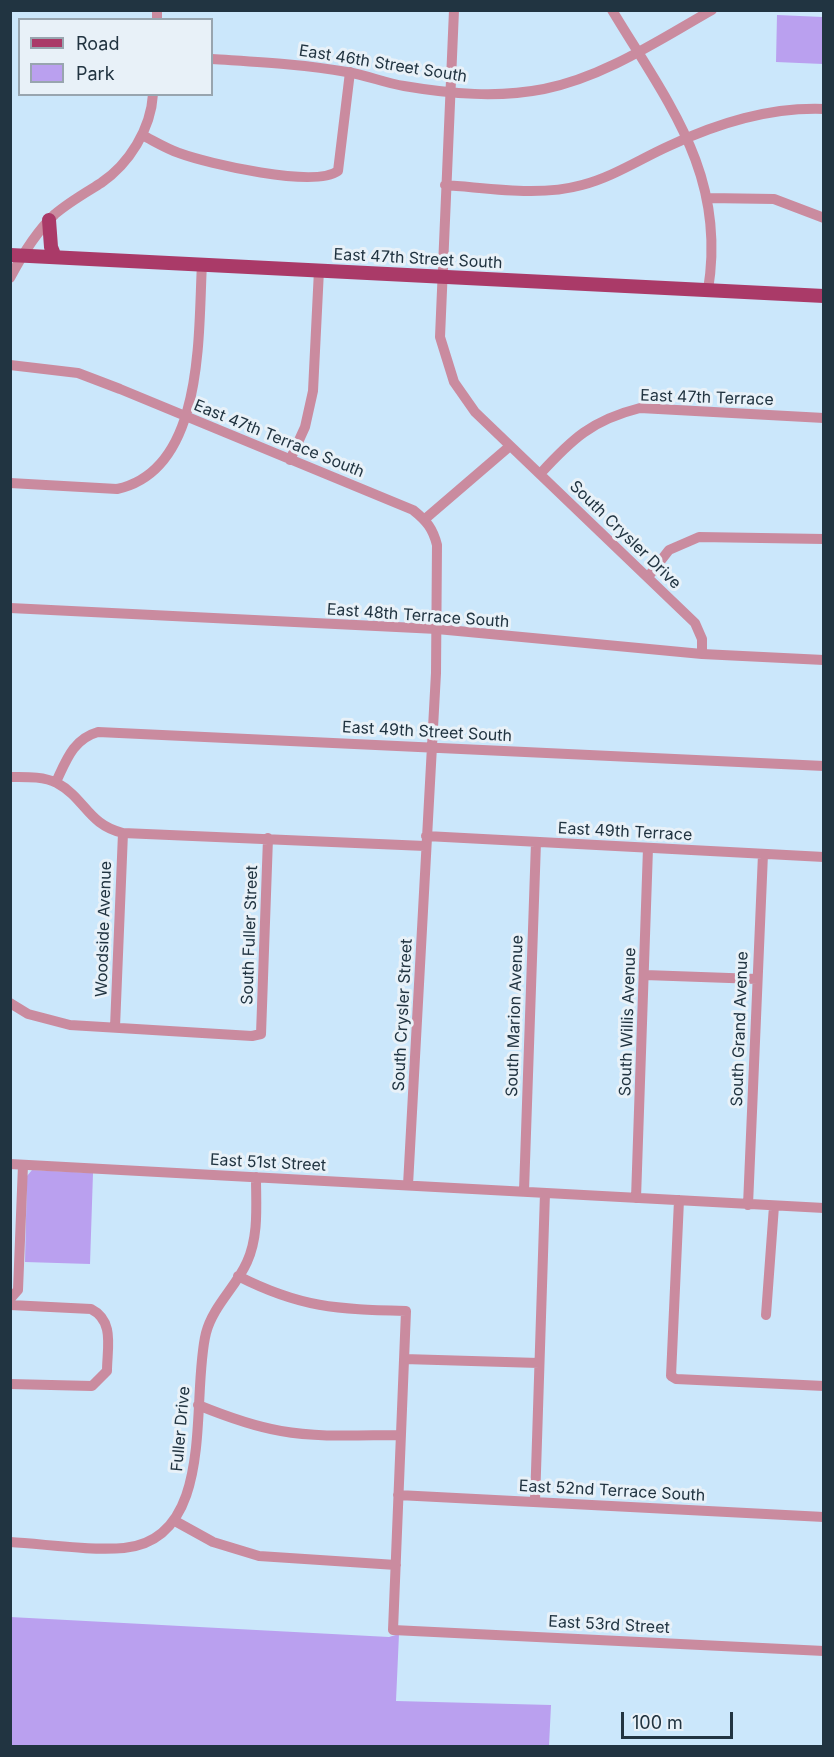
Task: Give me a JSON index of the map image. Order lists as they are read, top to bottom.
{
  "streets": {
    "main road": ["East 47th Street South"],
    "street": [
      "East 46th Street South",
      "East 47th Terrace",
      "East 47th Terrace South",
      "South Crysler Drive",
      "East 48th Terrace South",
      "East 49th Street South",
      "East 49th Terrace",
      "Woodside Avenue",
      "South Fuller Street",
      "South Crysler Street",
      "South Marion Avenue",
      "South Willis Avenue",
      "South Grand Avenue",
      "East 51st Street",
      "Fuller Drive",
      "East 52nd Terrace South",
      "East 53rd Street"
    ]
  },
  "crossings": [
    ["East 46th Street South", "South Crysler Drive"],
    ["East 47th Street South", "South Crysler Drive"],
    ["East 47th Terrace", "South Crysler Drive"],
    ["East 47th Terrace South", "South Crysler Street"],
    ["South Crysler Drive", "East 48th Terrace South"],
    ["East 48th Terrace South", "South Crysler Street"],
    ["East 49th Street South", "East 49th Terrace"],
    ["East 49th Street South", "South Crysler Street"],
    ["East 49th Terrace", "Woodside Avenue"],
    ["East 49th Terrace", "South Fuller Street"],
    ["East 49th Terrace", "South Crysler Street"],
    ["East 49th Terrace", "South Marion Avenue"],
    ["East 49th Terrace", "South Willis Avenue"],
    ["East 49th Terrace", "South Grand Avenue"],
    ["Woodside Avenue", "South Fuller Street"],
    ["South Crysler Street", "East 51st Street"],
    ["South Marion Avenue", "East 51st Street"],
    ["East 51st Street", "Fuller Drive"]
  ],
  "legend": ["Road", "Park"],
  "scale_bar": "100 m"
}
